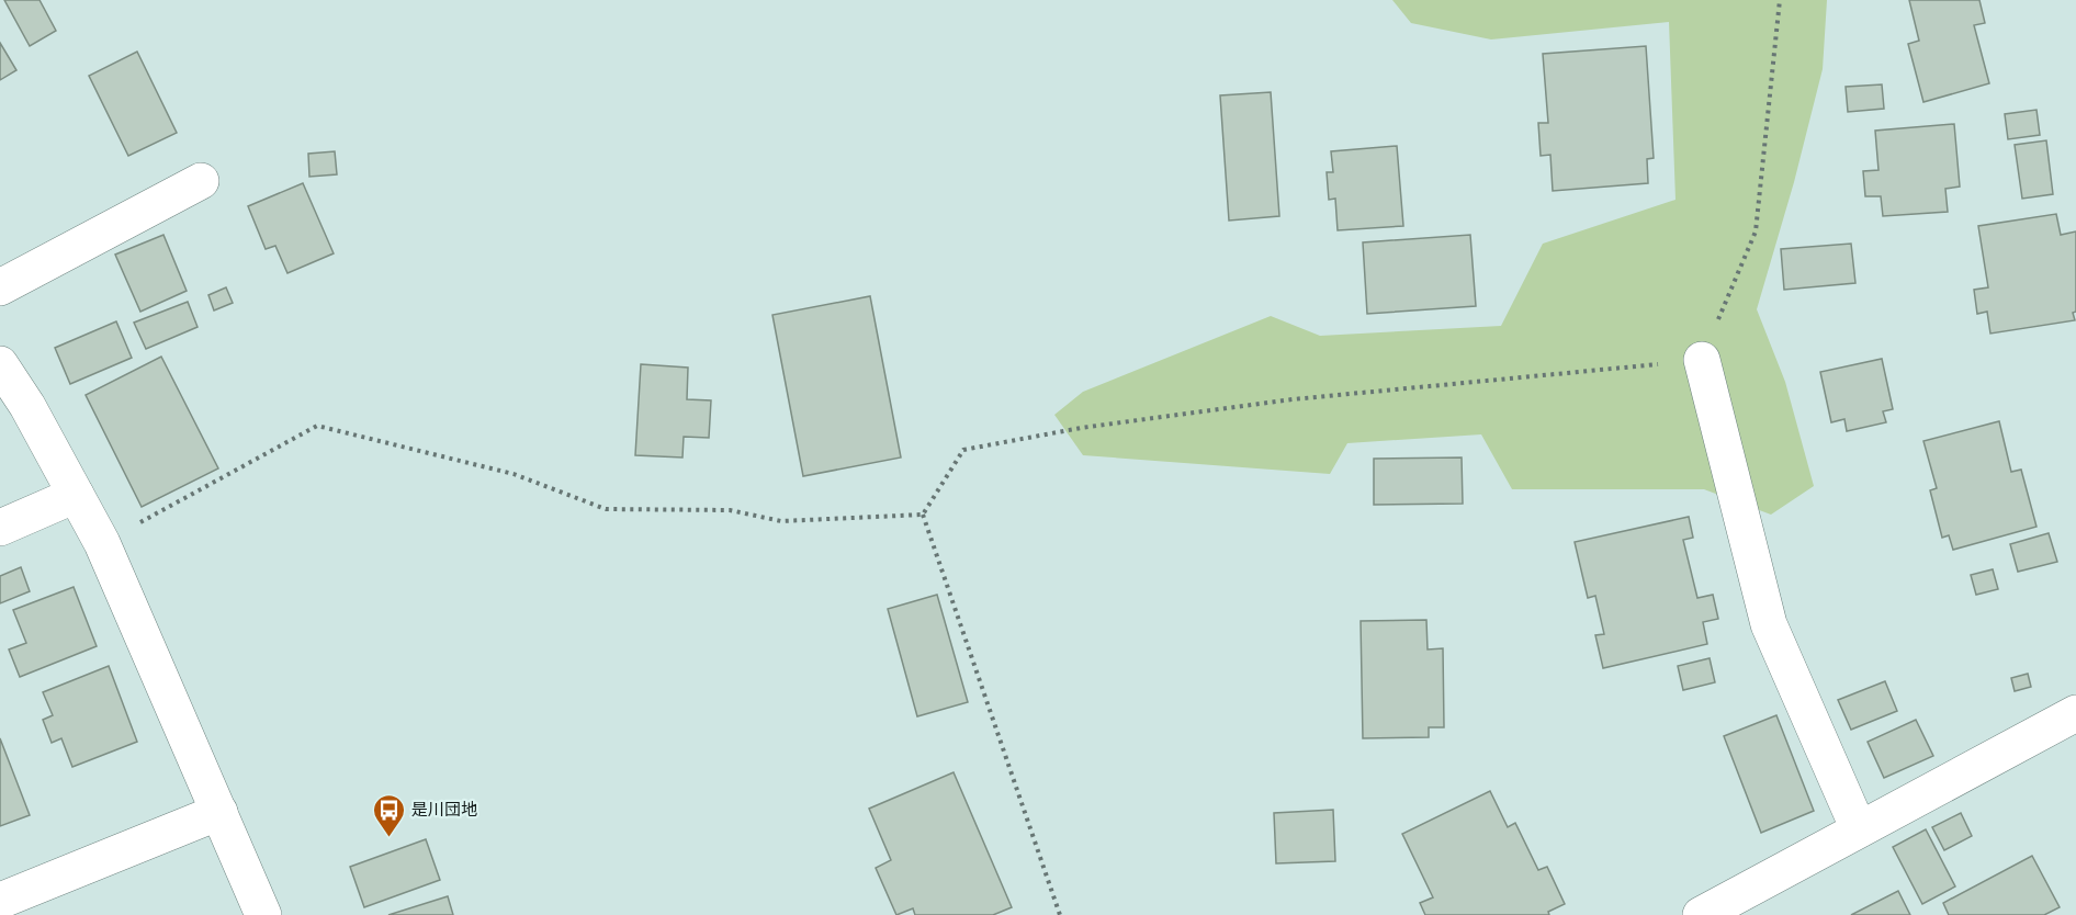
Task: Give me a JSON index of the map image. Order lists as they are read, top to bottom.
{
  "places": {
    "bus stop": ["是川団地"]
  }
}
